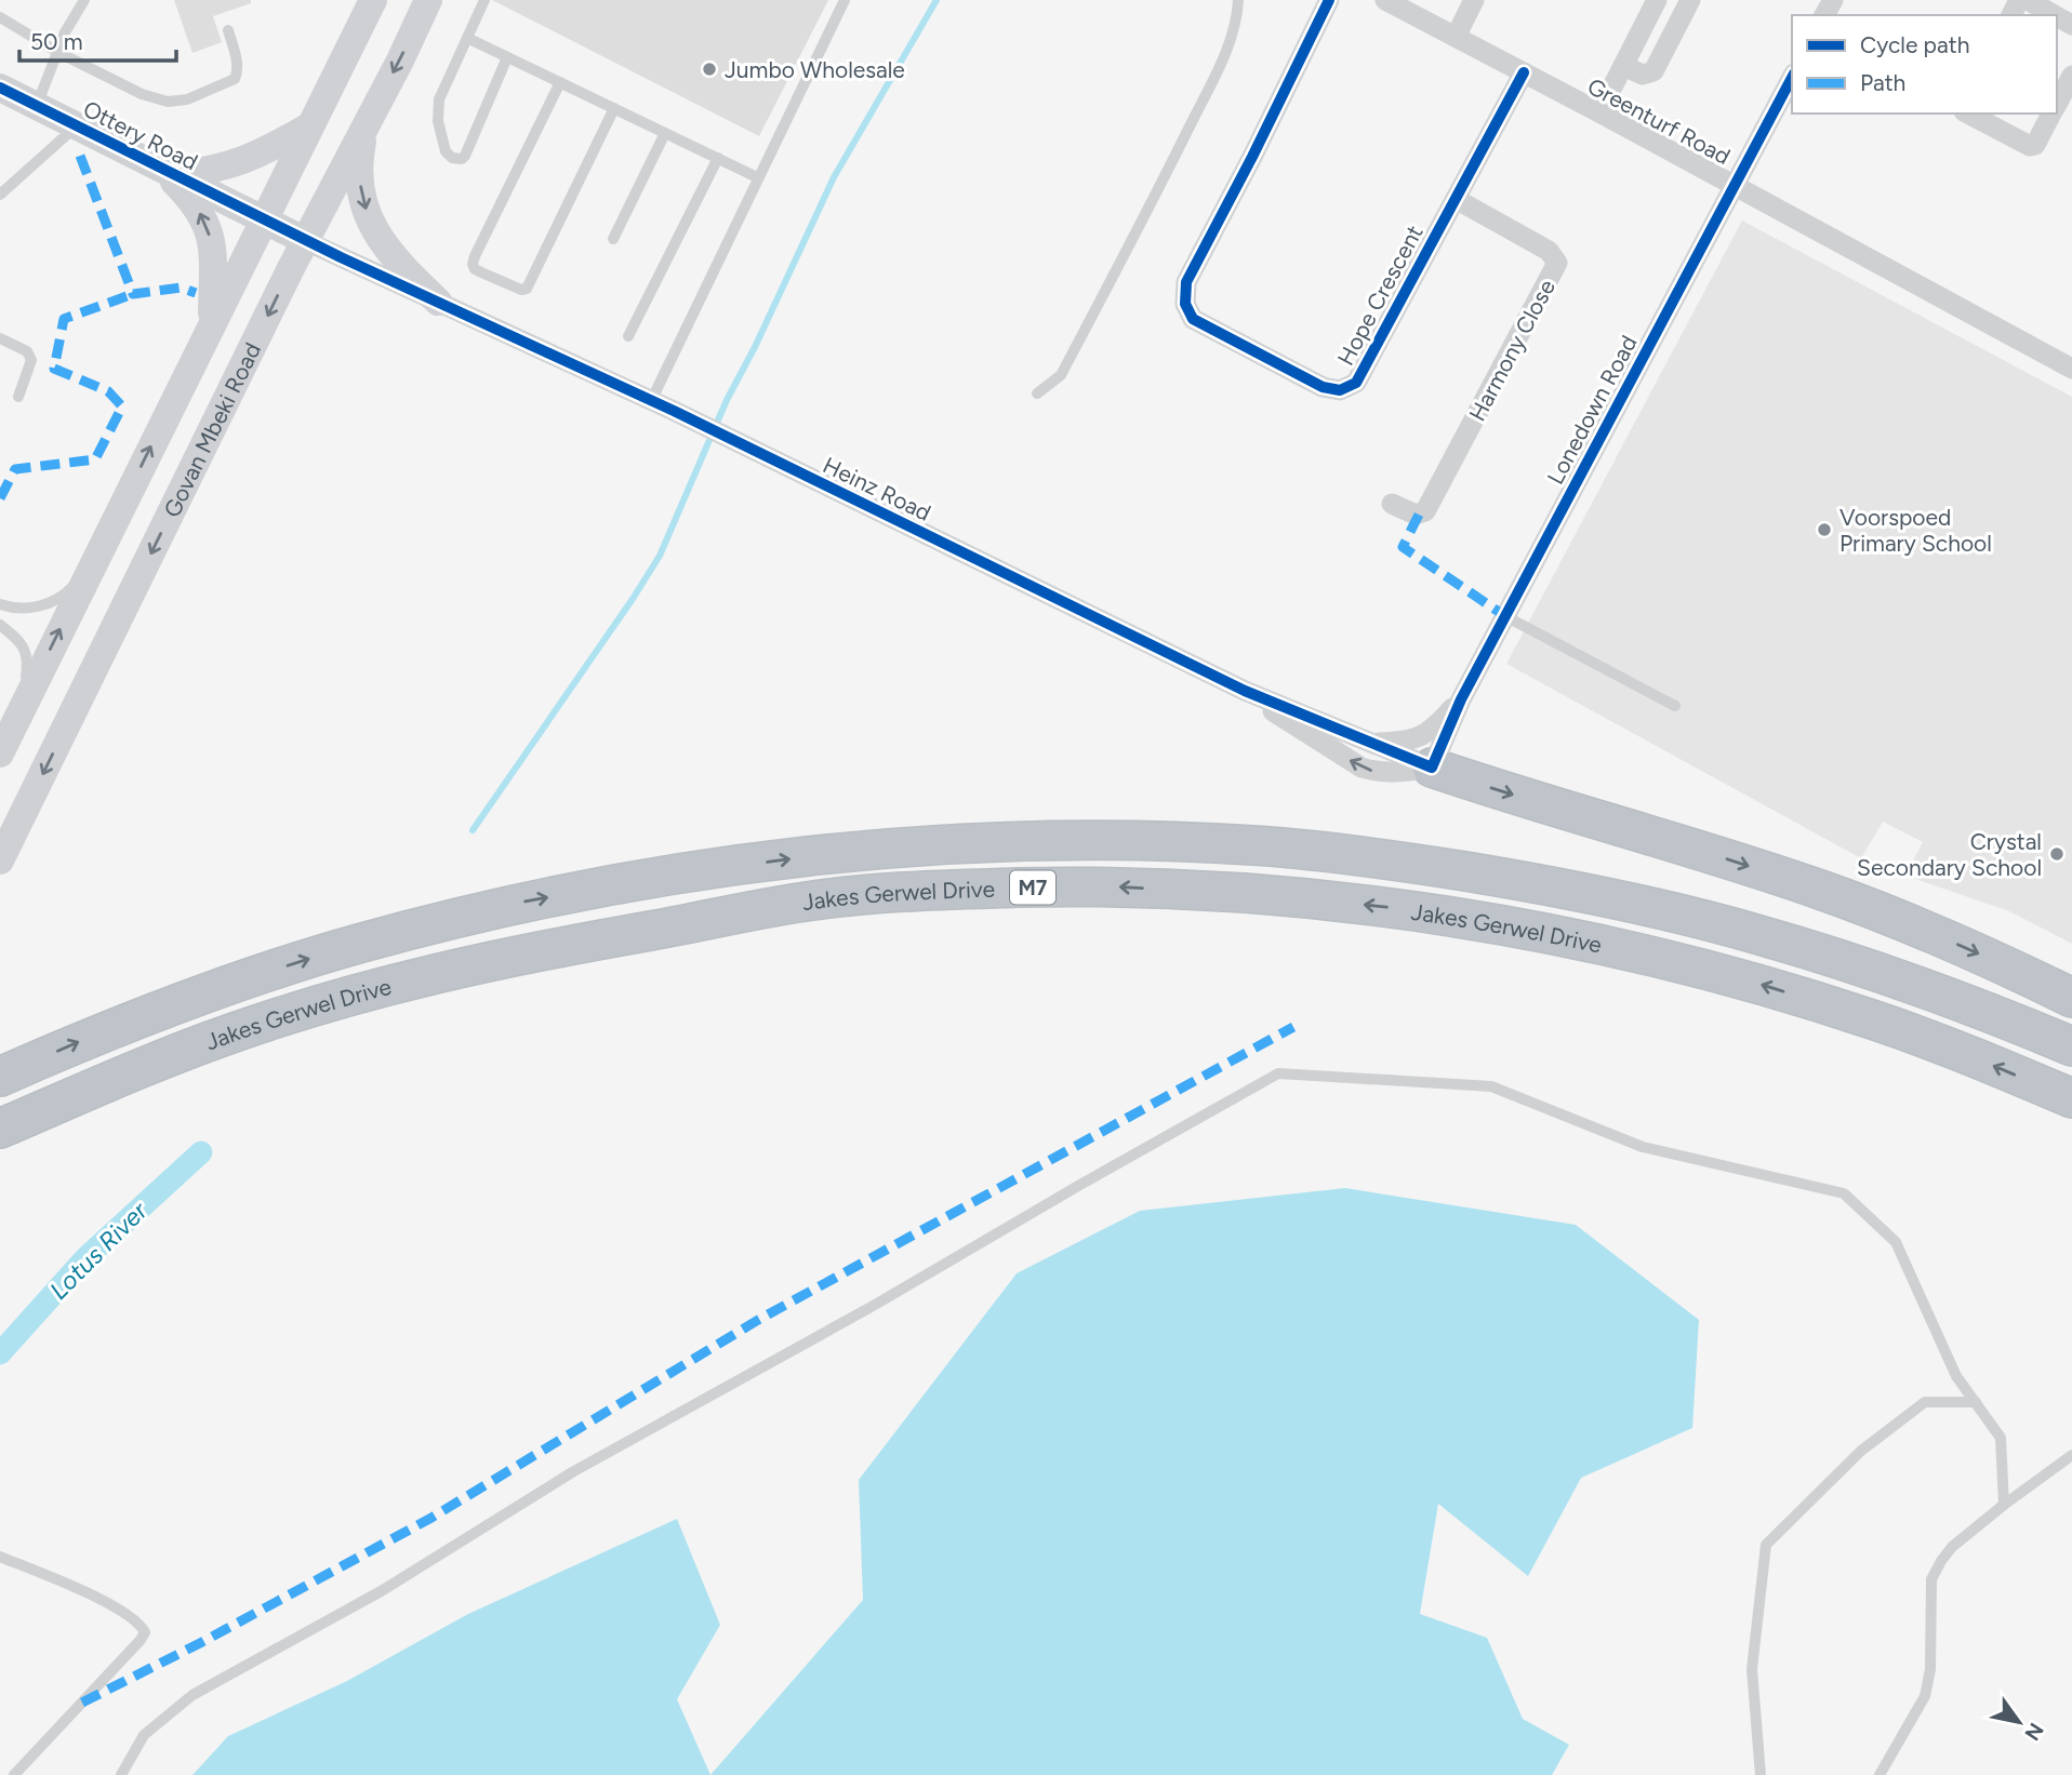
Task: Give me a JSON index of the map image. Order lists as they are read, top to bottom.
{
  "streets": {
    "highway": ["M7", "Jakes Gerwel Drive"],
    "main road": ["Ottery Road", "Govan Mbeki Road"],
    "street": [
      "Greenturf Road",
      "Hope Crescent",
      "Harmony Close",
      "Lonedown Road",
      "Heinz Road"
    ]
  },
  "crossings": [
    ["Greenturf Road", "Hope Crescent"],
    ["Greenturf Road", "Lonedown Road"],
    ["Ottery Road", "Govan Mbeki Road"],
    ["Ottery Road", "Heinz Road"],
    ["Hope Crescent", "Harmony Close"],
    ["Lonedown Road", "Heinz Road"],
    ["Govan Mbeki Road", "Heinz Road"]
  ],
  "water": ["Lotus River"],
  "places": ["Jumbo Wholesale", "Voorspoed Primary School", "Crystal Secondary School"],
  "legend": ["Cycle path", "Path"],
  "scale_bar": "50 m",
  "north": "bottom right"
}
